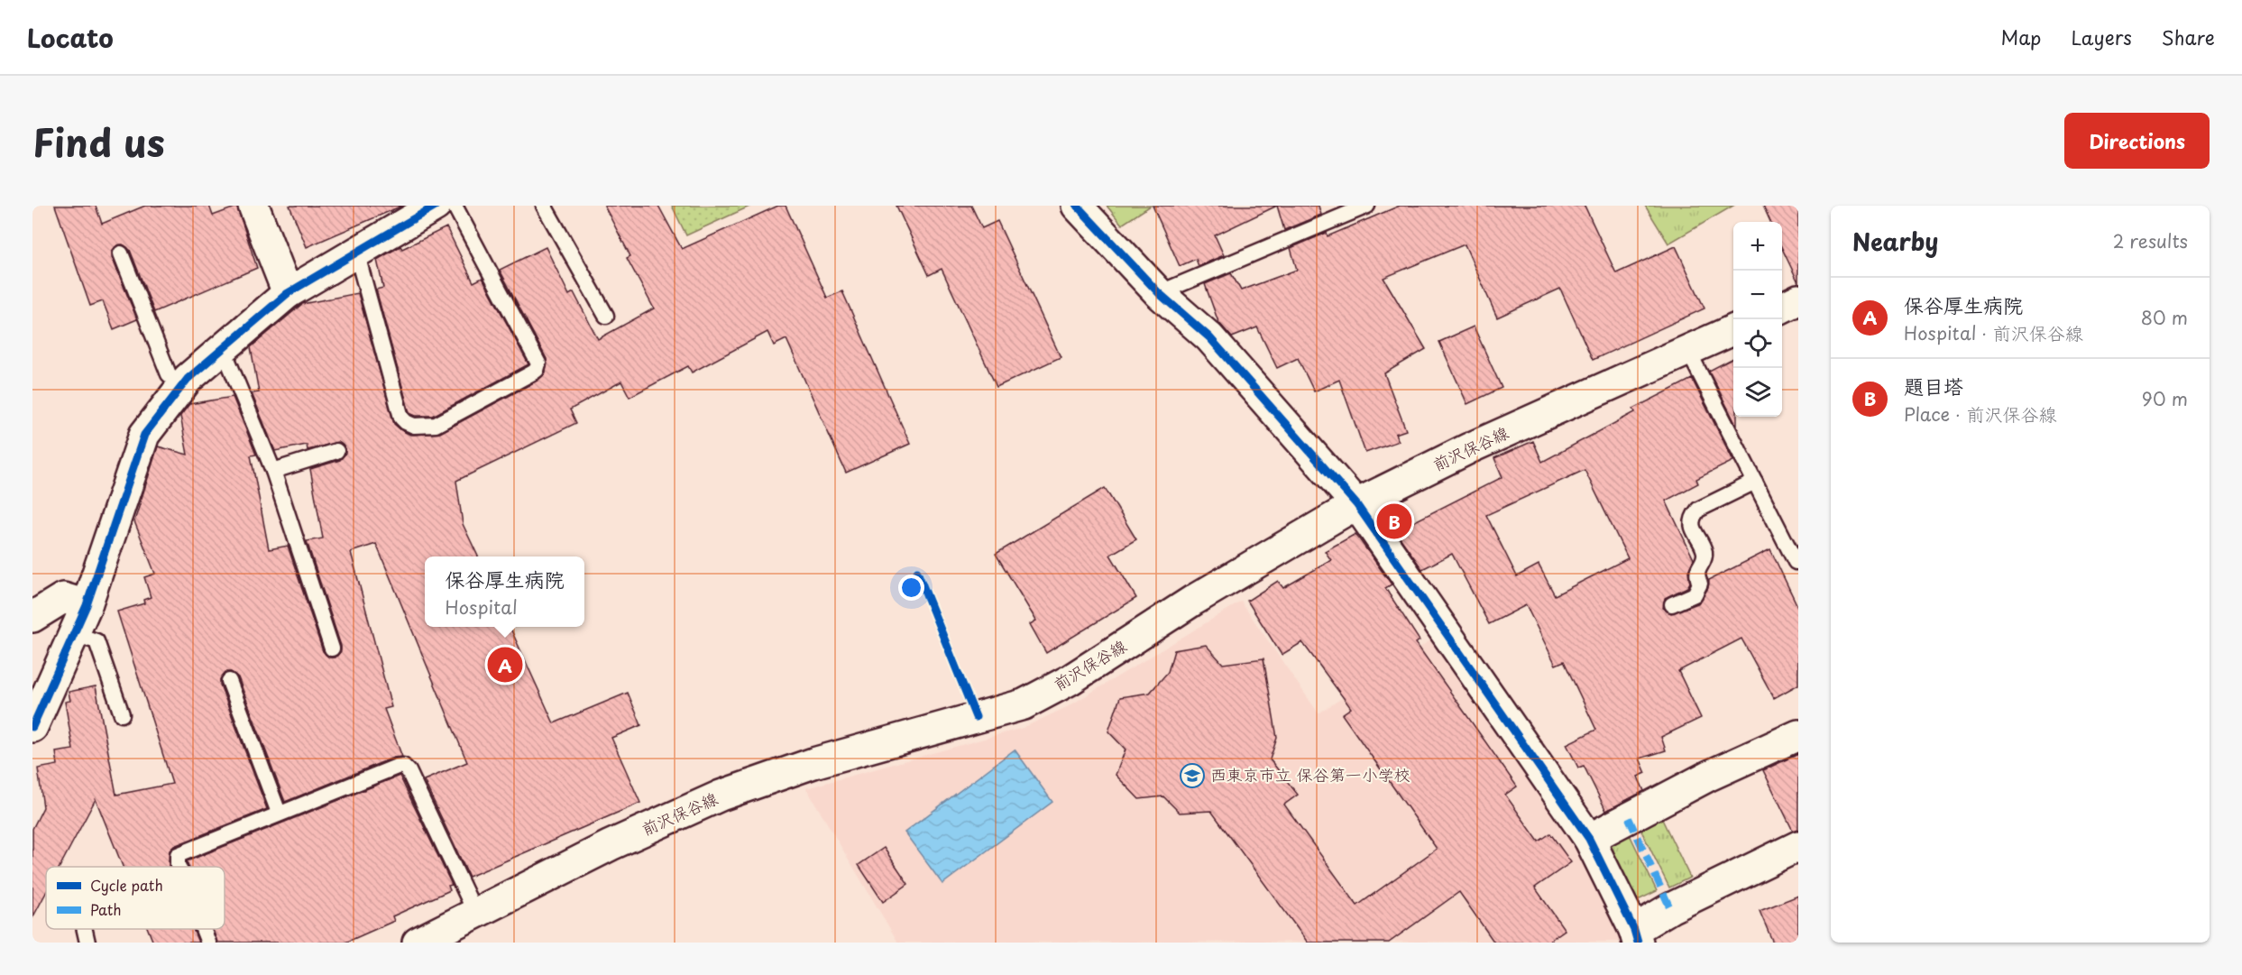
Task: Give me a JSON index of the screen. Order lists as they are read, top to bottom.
{
  "streets": {
    "street": ["前沢保谷線"]
  },
  "places": {
    "school or university": ["西東京市立 保谷第一小学校"]
  },
  "legend": ["Cycle path", "Path"],
  "page": {
    "header": "Locato",
    "nav": ["Map", "Layers", "Share"],
    "title": "Find us",
    "buttons": "Directions",
    "heading": ["Nearby", "2 results"],
    "map_buttons": ["+", "−"],
    "list": [
      {
        "mark": "A",
        "name": "保谷厚生病院",
        "note": "Hospital · 前沢保谷線",
        "value": "80 m"
      },
      {
        "mark": "B",
        "name": "題目塔",
        "note": "Place · 前沢保谷線",
        "value": "90 m"
      }
    ],
    "pins": ["B", "A"],
    "popup": ["保谷厚生病院", "Hospital"]
  }
}
